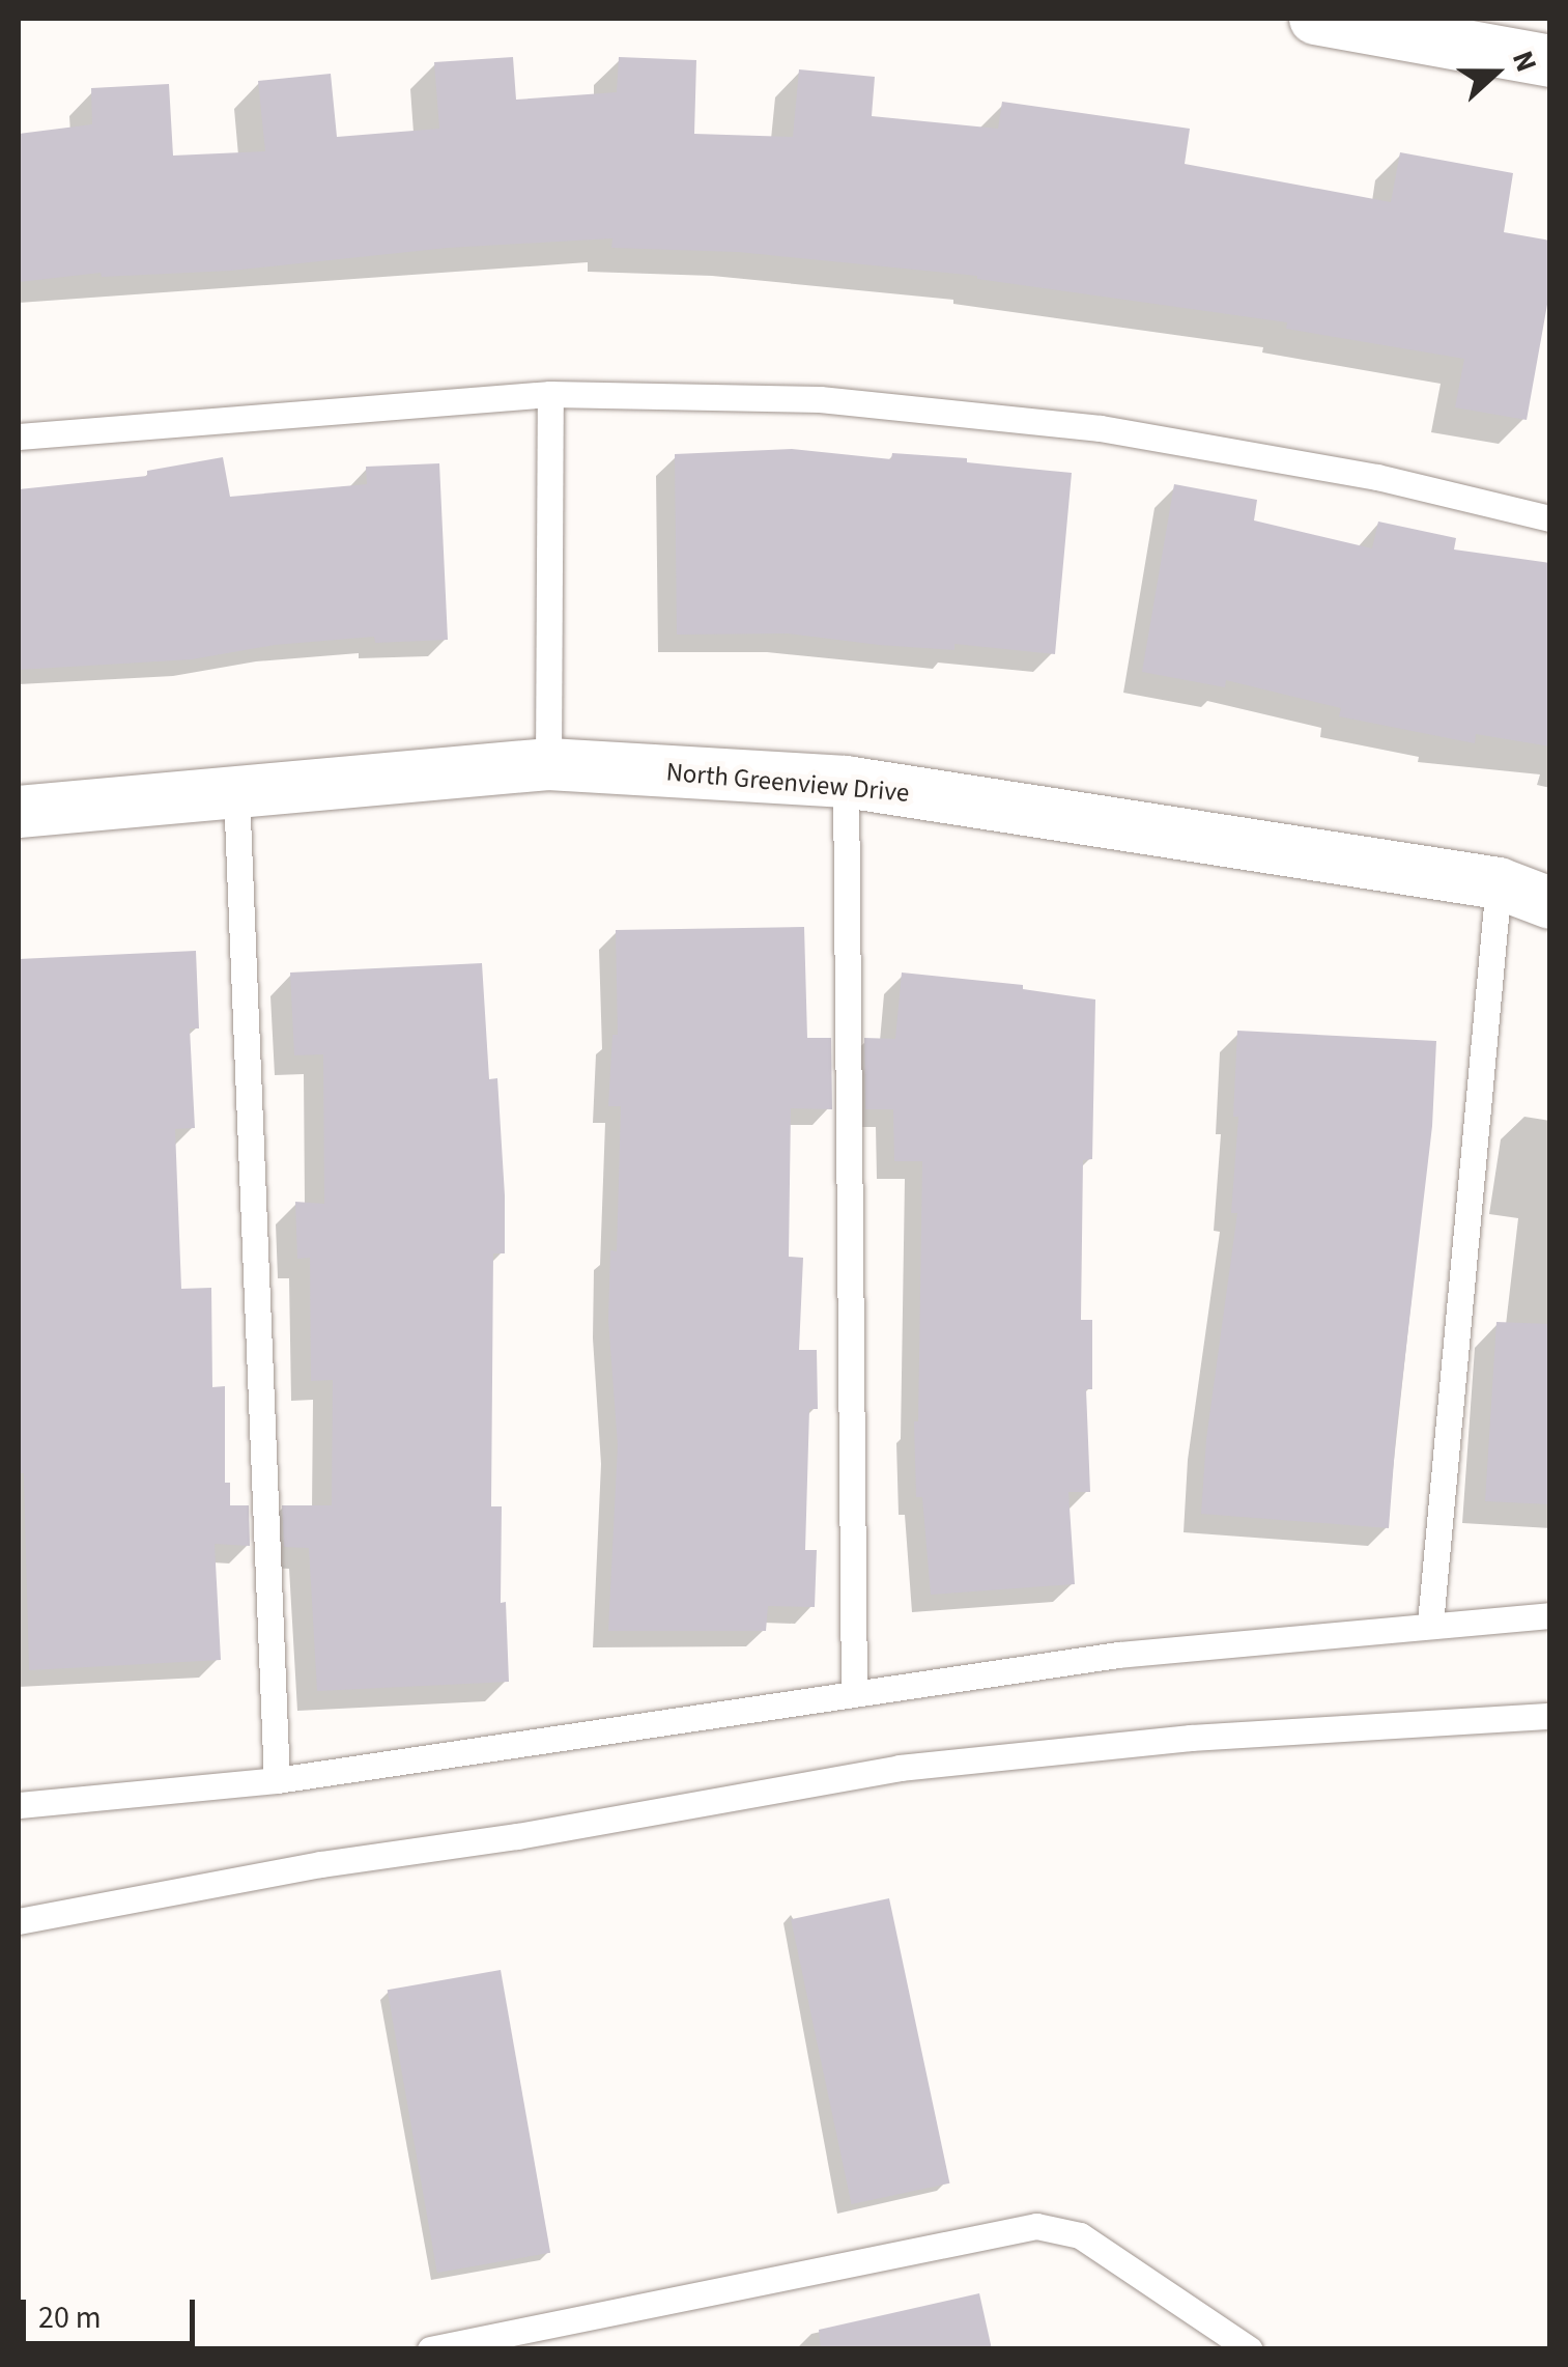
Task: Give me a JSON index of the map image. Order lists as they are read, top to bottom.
{
  "streets": {
    "street": ["North Greenview Drive"]
  },
  "scale_bar": "20 m",
  "north": "right"
}
